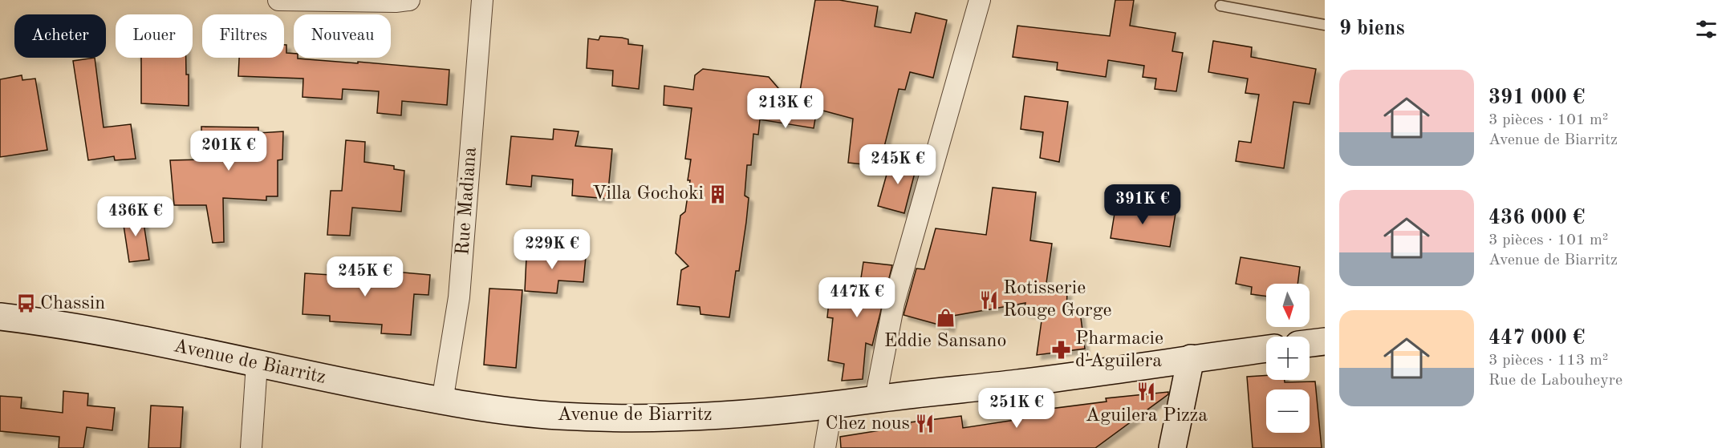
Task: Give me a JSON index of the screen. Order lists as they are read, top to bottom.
{
  "streets": {
    "main road": ["Avenue de Biarritz"],
    "street": ["Rue Madiana"]
  },
  "crossings": [
    ["Rue Madiana", "Avenue de Biarritz"]
  ],
  "places": {
    "building": ["Villa Gochoki"],
    "restaurant": ["Rotisserie Rouge Gorge", "Aguilera Pizza", "Chez nous"],
    "bus stop": ["Chassin"],
    "shop": ["Eddie Sansano"],
    "pharmacy": ["Pharmacie d'Aguilera"]
  },
  "north": "bottom",
  "page": {
    "heading": "9 biens",
    "chip": [
      "Acheter",
      "Louer",
      "Filtres",
      "Nouveau"
    ],
    "list": [
      {
        "name": "391 000 €",
        "note": "3 pièces · 101 m² · Avenue de Biarritz"
      },
      {
        "name": "436 000 €",
        "note": "3 pièces · 101 m² · Avenue de Biarritz"
      },
      {
        "name": "447 000 €",
        "note": "3 pièces · 113 m² · Rue de Labouheyre"
      }
    ],
    "price": [
      "213K €",
      "201K €",
      "245K €",
      "391K €",
      "436K €",
      "229K €",
      "245K €",
      "447K €",
      "251K €"
    ],
    "map_buttons": ["+", "−"]
  }
}
